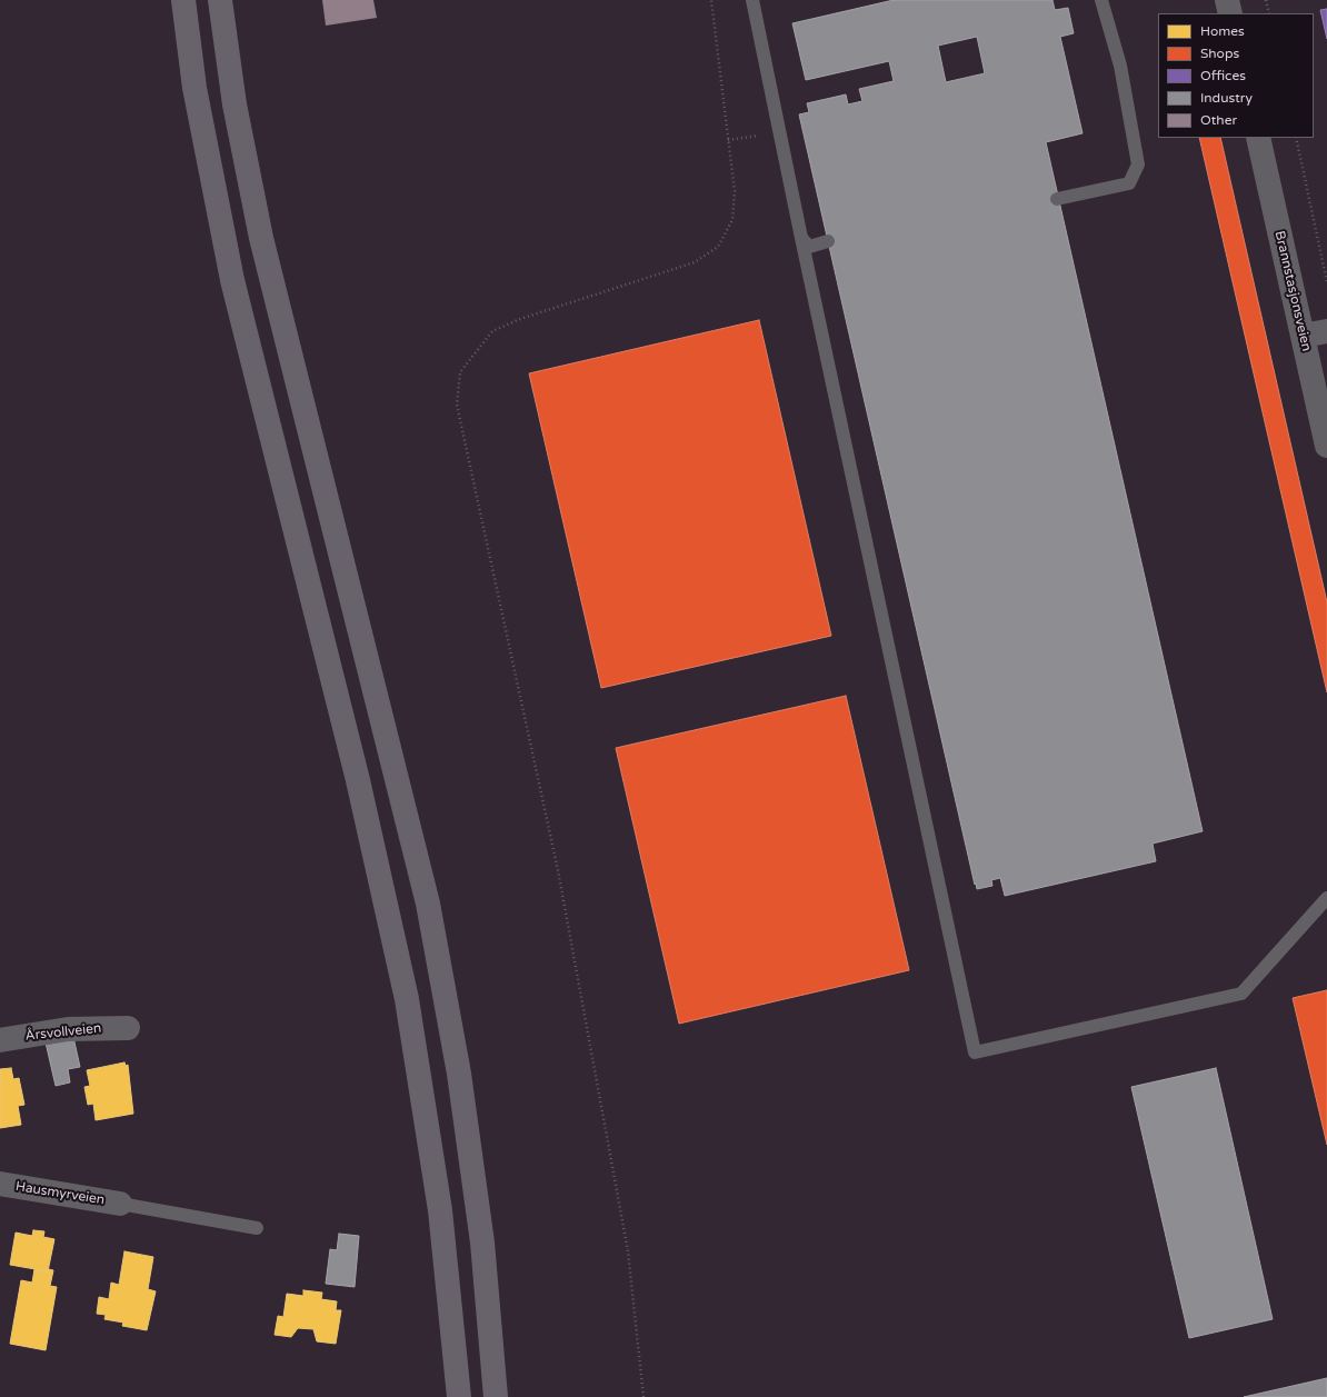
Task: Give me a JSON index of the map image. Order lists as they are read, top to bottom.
{
  "streets": {
    "street": ["Brannstasjonsveien", "Årsvollveien", "Hausmyrveien"]
  },
  "legend": [
    "Homes",
    "Shops",
    "Offices",
    "Industry",
    "Other"
  ]
}
